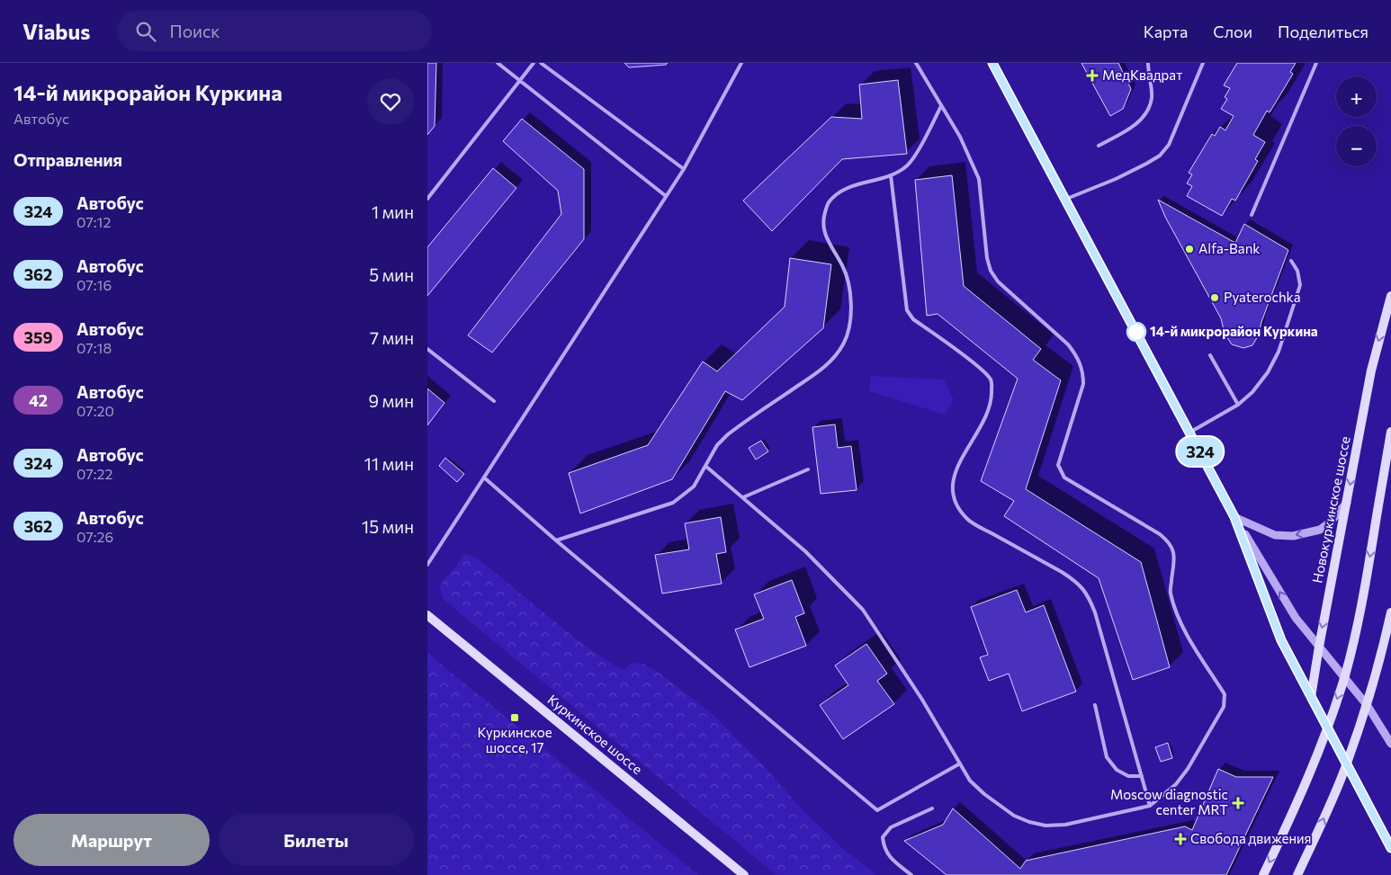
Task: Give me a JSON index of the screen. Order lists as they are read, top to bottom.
{
  "streets": {
    "main road": ["Новокуркинское шоссе", "Куркинское шоссе"]
  },
  "places": {
    "health": ["МедКвадрат", "Moscow diagnostic center MRT", "Свобода движения"],
    "other": ["Alfa-Bank", "Pyaterochka", "14-й микрорайон Куркина"],
    "transit": ["Куркинское шоссе, 17"]
  },
  "lines": ["bus line 324"],
  "page": {
    "header": "Viabus",
    "search": "Поиск",
    "nav": ["Карта", "Слои", "Поделиться"],
    "heading": [
      ["14-й микрорайон Куркина", "Автобус"],
      "Отправления"
    ],
    "on_map": "324",
    "map_buttons": ["+", "−"],
    "list": [
      {
        "mark": "324",
        "name": "Автобус",
        "note": "07:12",
        "value": "1 мин"
      },
      {
        "mark": "362",
        "name": "Автобус",
        "note": "07:16",
        "value": "5 мин"
      },
      {
        "mark": "359",
        "name": "Автобус",
        "note": "07:18",
        "value": "7 мин"
      },
      {
        "mark": "42",
        "name": "Автобус",
        "note": "07:20",
        "value": "9 мин"
      },
      {
        "mark": "324",
        "name": "Автобус",
        "note": "07:22",
        "value": "11 мин"
      },
      {
        "mark": "362",
        "name": "Автобус",
        "note": "07:26",
        "value": "15 мин"
      }
    ],
    "buttons": ["Маршрут", "Билеты"]
  }
}
